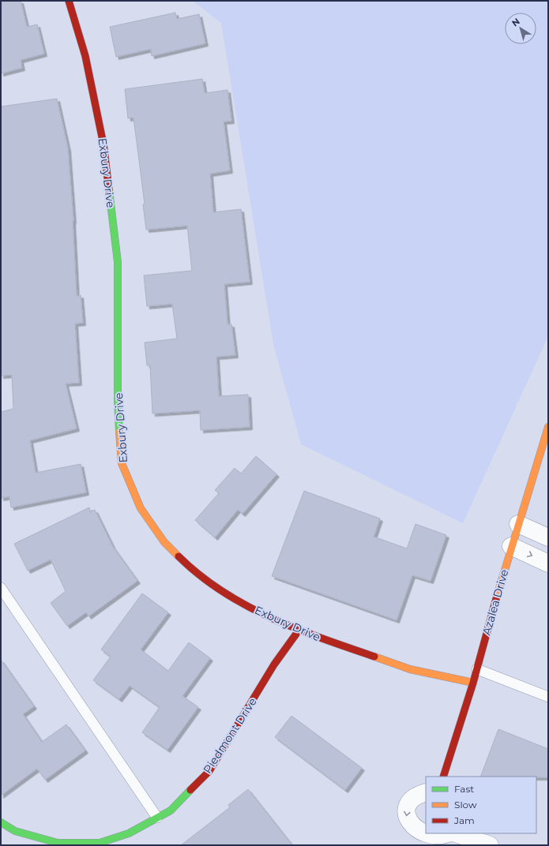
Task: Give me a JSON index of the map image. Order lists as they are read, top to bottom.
{
  "streets": {
    "street": ["Exbury Drive", "Azalea Drive", "Piedmont Drive"]
  },
  "crossings": [
    ["Exbury Drive", "Azalea Drive"],
    ["Exbury Drive", "Piedmont Drive"]
  ],
  "legend": ["Fast", "Slow", "Jam"],
  "north": "top left"
}
